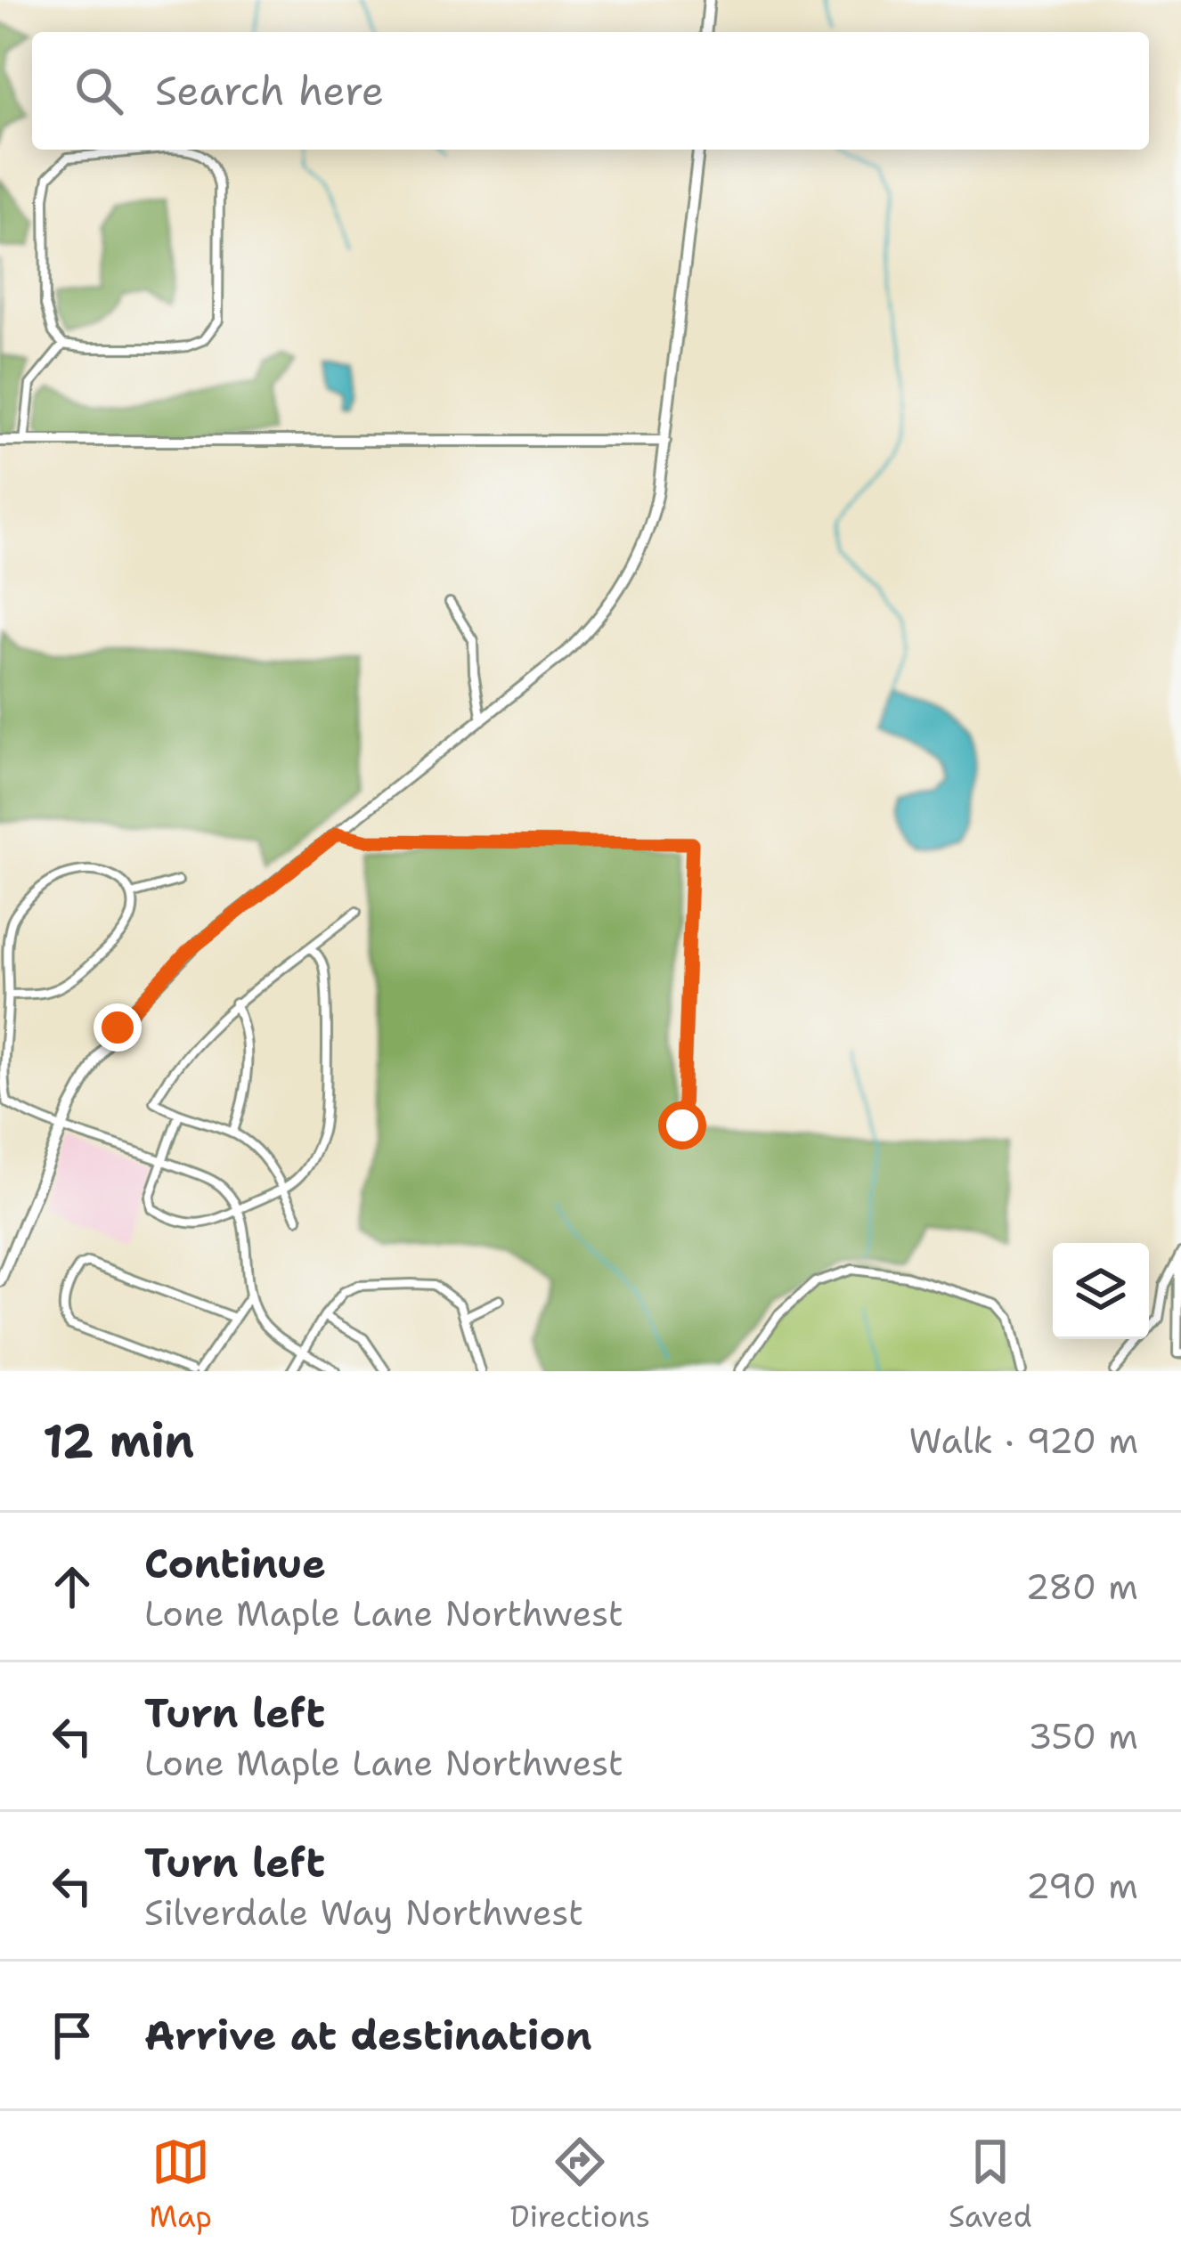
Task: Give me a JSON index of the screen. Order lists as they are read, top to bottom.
{
  "page": {
    "search": "Search here",
    "heading": ["12 min", "Walk · 920 m"],
    "list": [
      ["Continue", "Lone Maple Lane Northwest", "280 m"],
      ["Turn left", "Lone Maple Lane Northwest", "350 m"],
      ["Turn left", "Silverdale Way Northwest", "290 m"],
      "Arrive at destination"
    ],
    "nav": ["Map", "Directions", "Saved"]
  }
}
